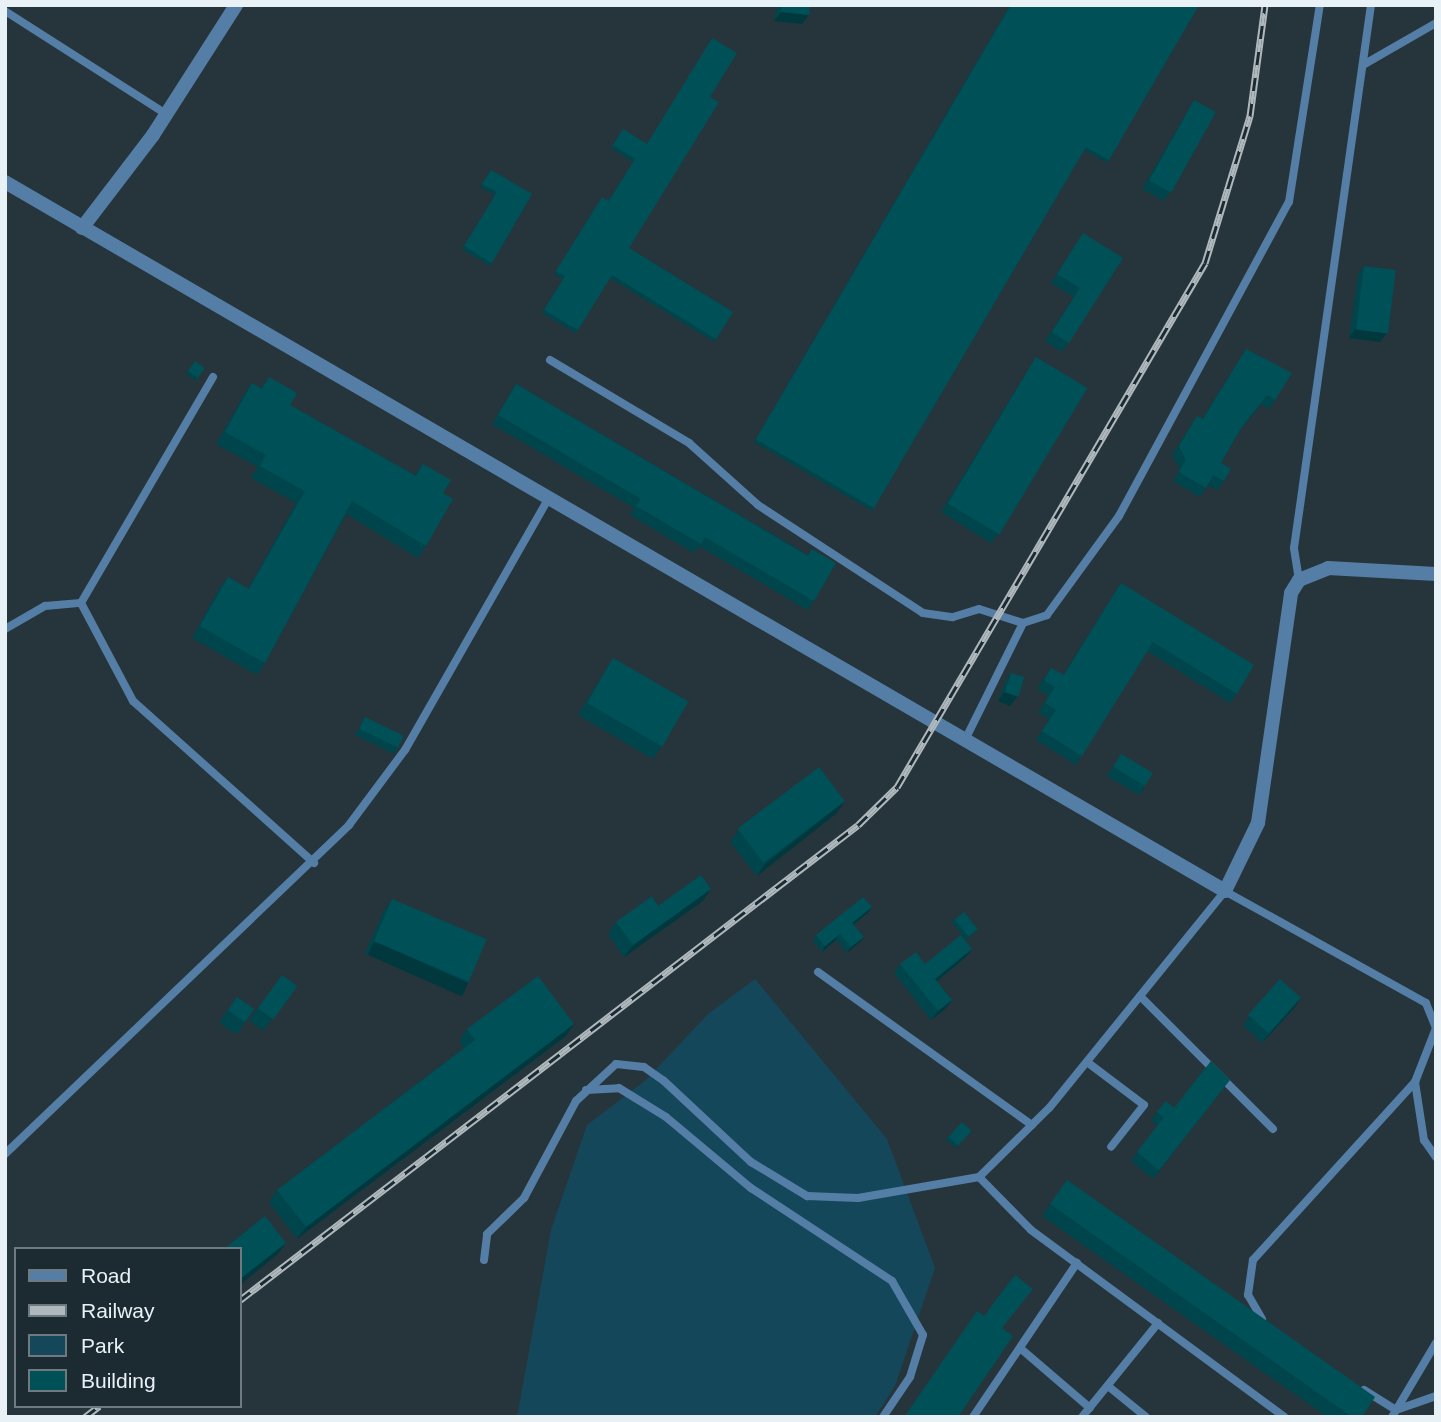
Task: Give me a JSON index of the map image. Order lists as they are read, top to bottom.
{
  "legend": [
    "Road",
    "Railway",
    "Park",
    "Building"
  ]
}
